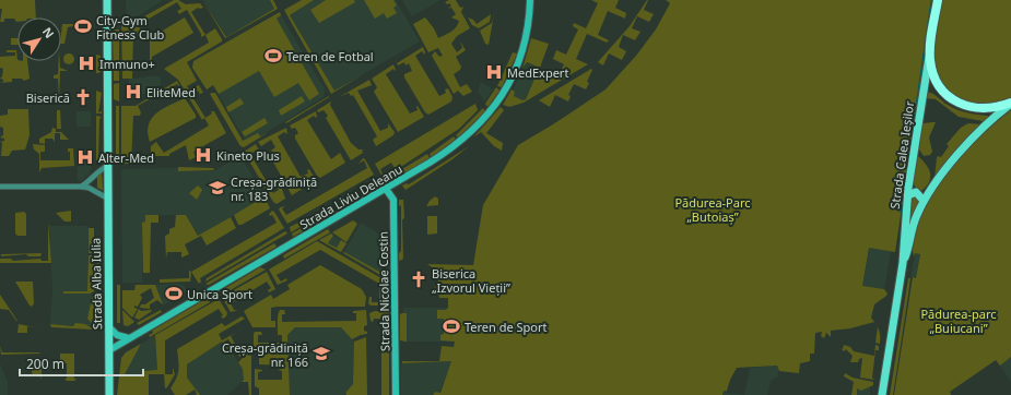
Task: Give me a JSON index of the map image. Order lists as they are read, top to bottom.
{
  "streets": {
    "main road": [
      "Strada Calea Ieșilor",
      "Strada Liviu Deleanu",
      "Strada Alba Iulia",
      "Strada Nicolae Costin"
    ]
  },
  "crossings": [
    ["Strada Liviu Deleanu", "Strada Alba Iulia"],
    ["Strada Liviu Deleanu", "Strada Nicolae Costin"]
  ],
  "parks": ["Pădurea-Parc „Butoiaș”", "Pădurea-parc „Buiucani”"],
  "places": {
    "sports": [
      "City-Gym Fitness Club",
      "Teren de Fotbal",
      "Unica Sport",
      "Teren de Sport"
    ],
    "hospital": [
      "Immuno+",
      "MedExpert",
      "EliteMed",
      "Kineto Plus",
      "Alter-Med"
    ],
    "church": ["Biserică", "Biserica „Izvorul Vieții”"],
    "school or university": ["Creșa-grădiniță nr. 183", "Creșa-grădiniță nr. 166"]
  },
  "scale_bar": "200 m",
  "north": "top right"
}
